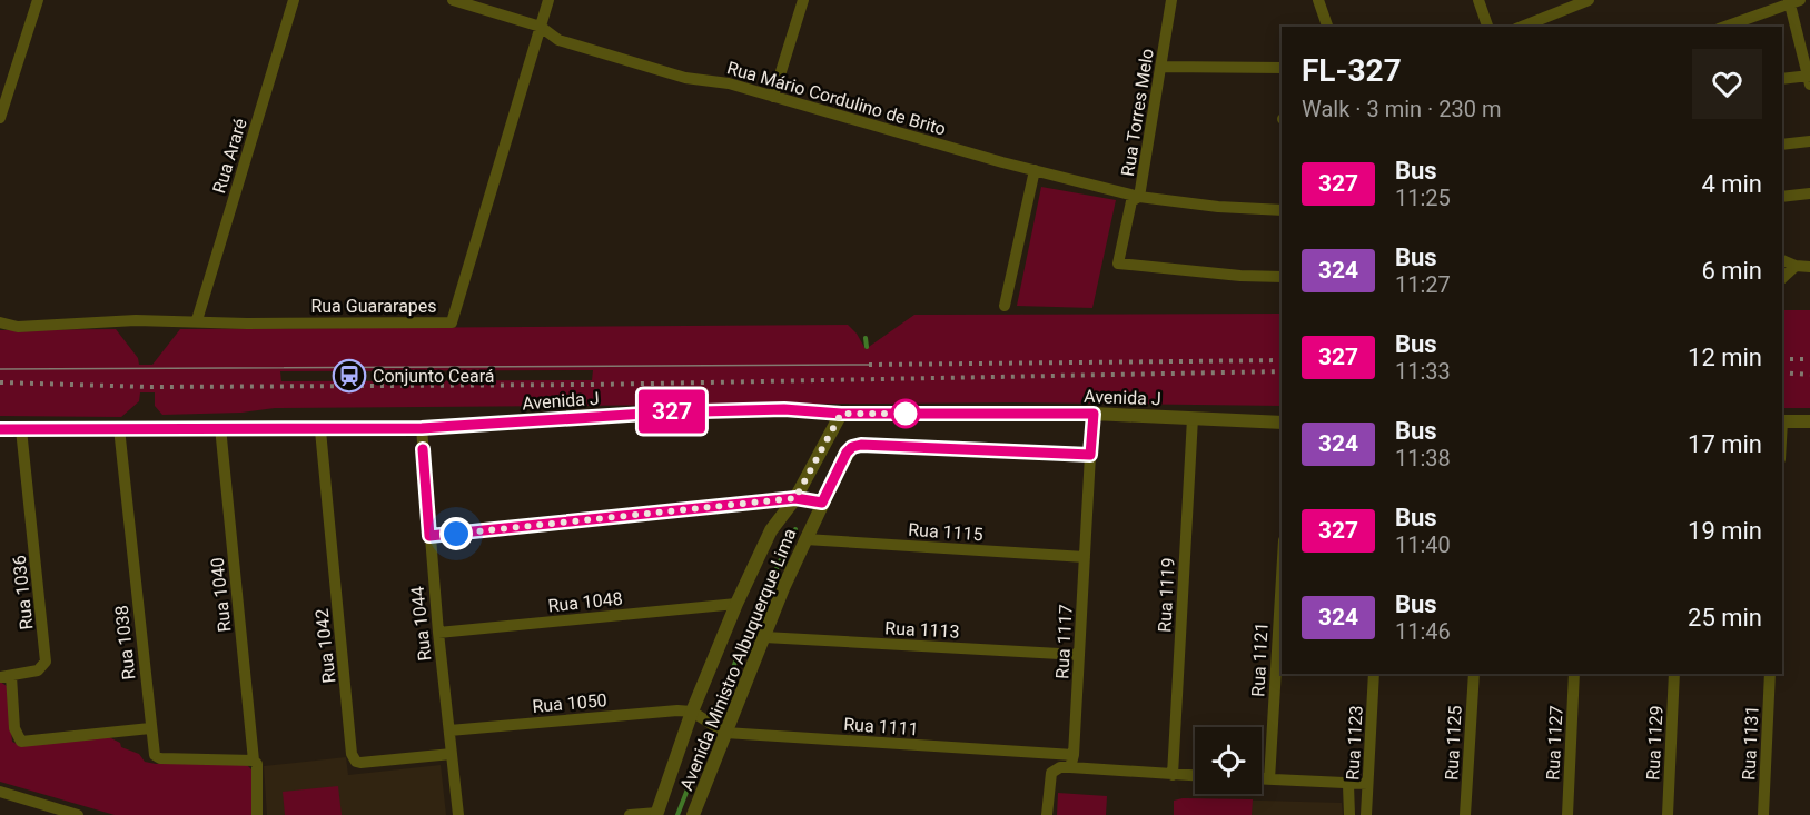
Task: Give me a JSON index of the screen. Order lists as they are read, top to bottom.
{
  "streets": {
    "street": [
      "Rua Mário Cordulino de Brito",
      "Rua Torres Melo",
      "Rua Araré",
      "Rua Guararapes",
      "Avenida J",
      "Rua 1115",
      "Rua 1036",
      "Rua 1040",
      "Rua 1119",
      "Rua 1048",
      "Rua 1044",
      "Rua 1113",
      "Rua 1117",
      "Rua 1038",
      "Rua 1042",
      "Avenida Ministro Albuquerque Lima",
      "Rua 1121",
      "Rua 1050",
      "Rua 1111",
      "Rua 1123",
      "Rua 1125",
      "Rua 1127",
      "Rua 1129",
      "Rua 1131"
    ]
  },
  "crossings": [
    ["Rua Mário Cordulino de Brito", "Rua Torres Melo"],
    ["Rua Mário Cordulino de Brito", "Rua Guararapes"],
    ["Rua Araré", "Rua Guararapes"],
    ["Avenida J", "Rua 1036"],
    ["Avenida J", "Rua 1040"],
    ["Avenida J", "Rua 1119"],
    ["Avenida J", "Rua 1044"],
    ["Avenida J", "Rua 1038"],
    ["Avenida J", "Rua 1042"],
    ["Avenida J", "Avenida Ministro Albuquerque Lima"],
    ["Rua 1115", "Rua 1117"],
    ["Rua 1115", "Avenida Ministro Albuquerque Lima"],
    ["Rua 1040", "Rua 1038"],
    ["Rua 1119", "Rua 1111"],
    ["Rua 1048", "Rua 1044"],
    ["Rua 1048", "Avenida Ministro Albuquerque Lima"],
    ["Rua 1044", "Rua 1042"],
    ["Rua 1044", "Rua 1050"],
    ["Rua 1113", "Rua 1117"],
    ["Rua 1113", "Avenida Ministro Albuquerque Lima"],
    ["Rua 1117", "Avenida Ministro Albuquerque Lima"],
    ["Rua 1117", "Rua 1111"],
    ["Avenida Ministro Albuquerque Lima", "Rua 1050"],
    ["Avenida Ministro Albuquerque Lima", "Rua 1111"],
    ["Rua 1050", "Rua 1111"]
  ],
  "places": {
    "station": ["Conjunto Ceará"]
  },
  "lines": ["bus line 327"],
  "page": {
    "on_map": "327",
    "heading": ["FL-327", "Walk · 3 min · 230 m"],
    "list": [
      {
        "mark": "327",
        "name": "Bus",
        "note": "11:25",
        "value": "4 min"
      },
      {
        "mark": "324",
        "name": "Bus",
        "note": "11:27",
        "value": "6 min"
      },
      {
        "mark": "327",
        "name": "Bus",
        "note": "11:33",
        "value": "12 min"
      },
      {
        "mark": "324",
        "name": "Bus",
        "note": "11:38",
        "value": "17 min"
      },
      {
        "mark": "327",
        "name": "Bus",
        "note": "11:40",
        "value": "19 min"
      },
      {
        "mark": "324",
        "name": "Bus",
        "note": "11:46",
        "value": "25 min"
      }
    ]
  }
}
